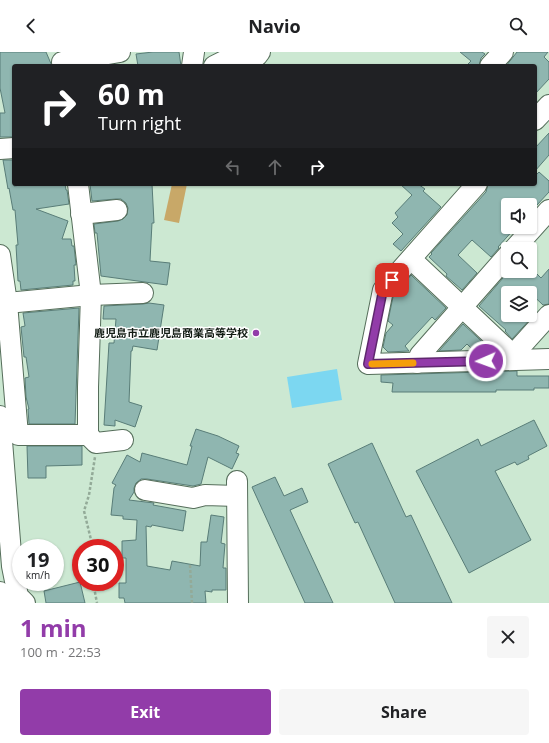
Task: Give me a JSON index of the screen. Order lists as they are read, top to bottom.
{
  "places": ["鹿児島市立鹿児島商業高等学校"],
  "page": {
    "header": "Navio",
    "turn": ["60 m", "Turn right"],
    "speed": "19 km/h",
    "limit": "30",
    "heading": ["1 min", "100 m · 22:53"],
    "buttons": ["Exit", "Share"]
  }
}
